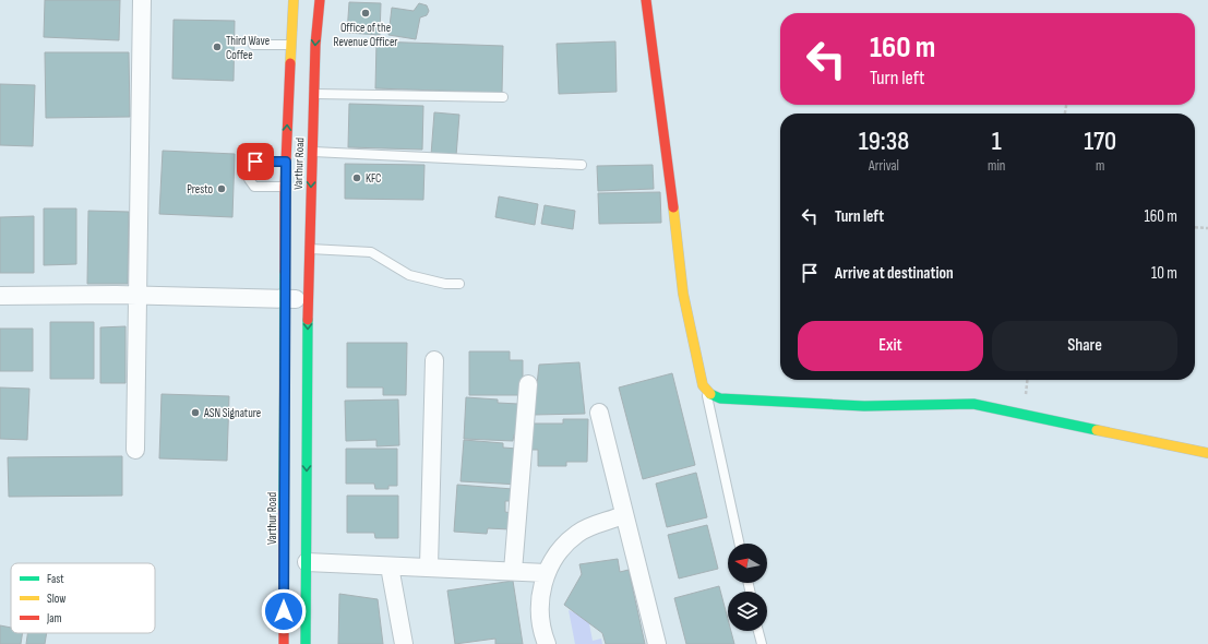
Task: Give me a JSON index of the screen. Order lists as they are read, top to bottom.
{
  "streets": {
    "main road": ["Varthur Road"]
  },
  "places": [
    "Office of the Revenue Officer",
    "Third Wave Coffee",
    "KFC",
    "Presto",
    "ASN Signature"
  ],
  "legend": ["Fast", "Slow", "Jam"],
  "north": "left",
  "page": {
    "turn": ["160 m", "Turn left"],
    "eta": [
      "19:38",
      "Arrival",
      "1",
      "min",
      "170",
      "m"
    ],
    "list": [
      {
        "name": "Turn left",
        "value": "160 m"
      },
      {
        "name": "Arrive at destination",
        "value": "10 m"
      }
    ],
    "buttons": ["Exit", "Share"]
  }
}
